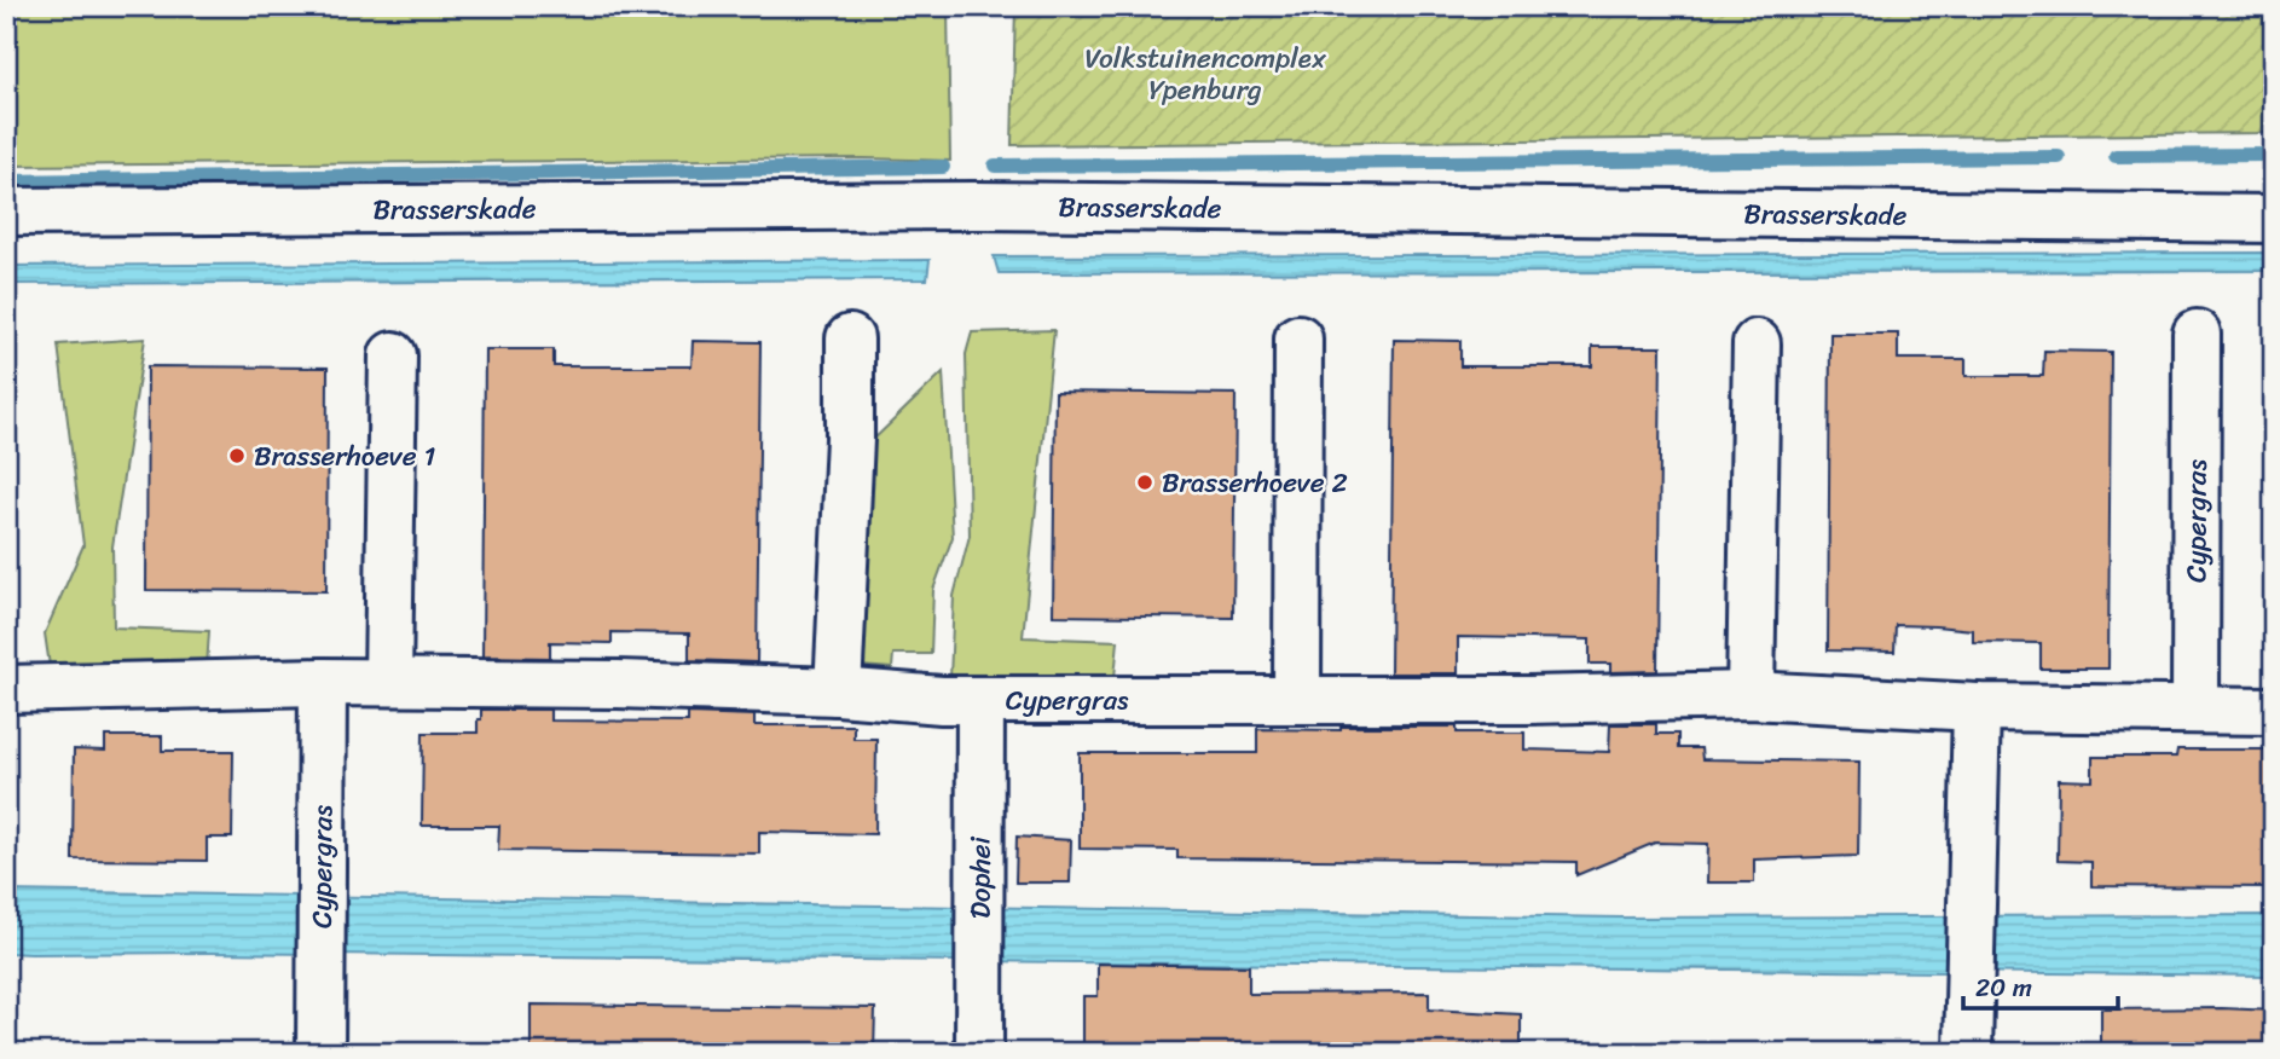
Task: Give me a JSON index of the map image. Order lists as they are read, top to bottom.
{
  "streets": {
    "street": ["Brasserskade", "Cypergras", "Dophei"]
  },
  "crossings": [
    ["Cypergras", "Dophei"]
  ],
  "parks": ["Volkstuinencomplex Ypenburg"],
  "places": ["Brasserhoeve 1", "Brasserhoeve 2"],
  "scale_bar": "20 m"
}
